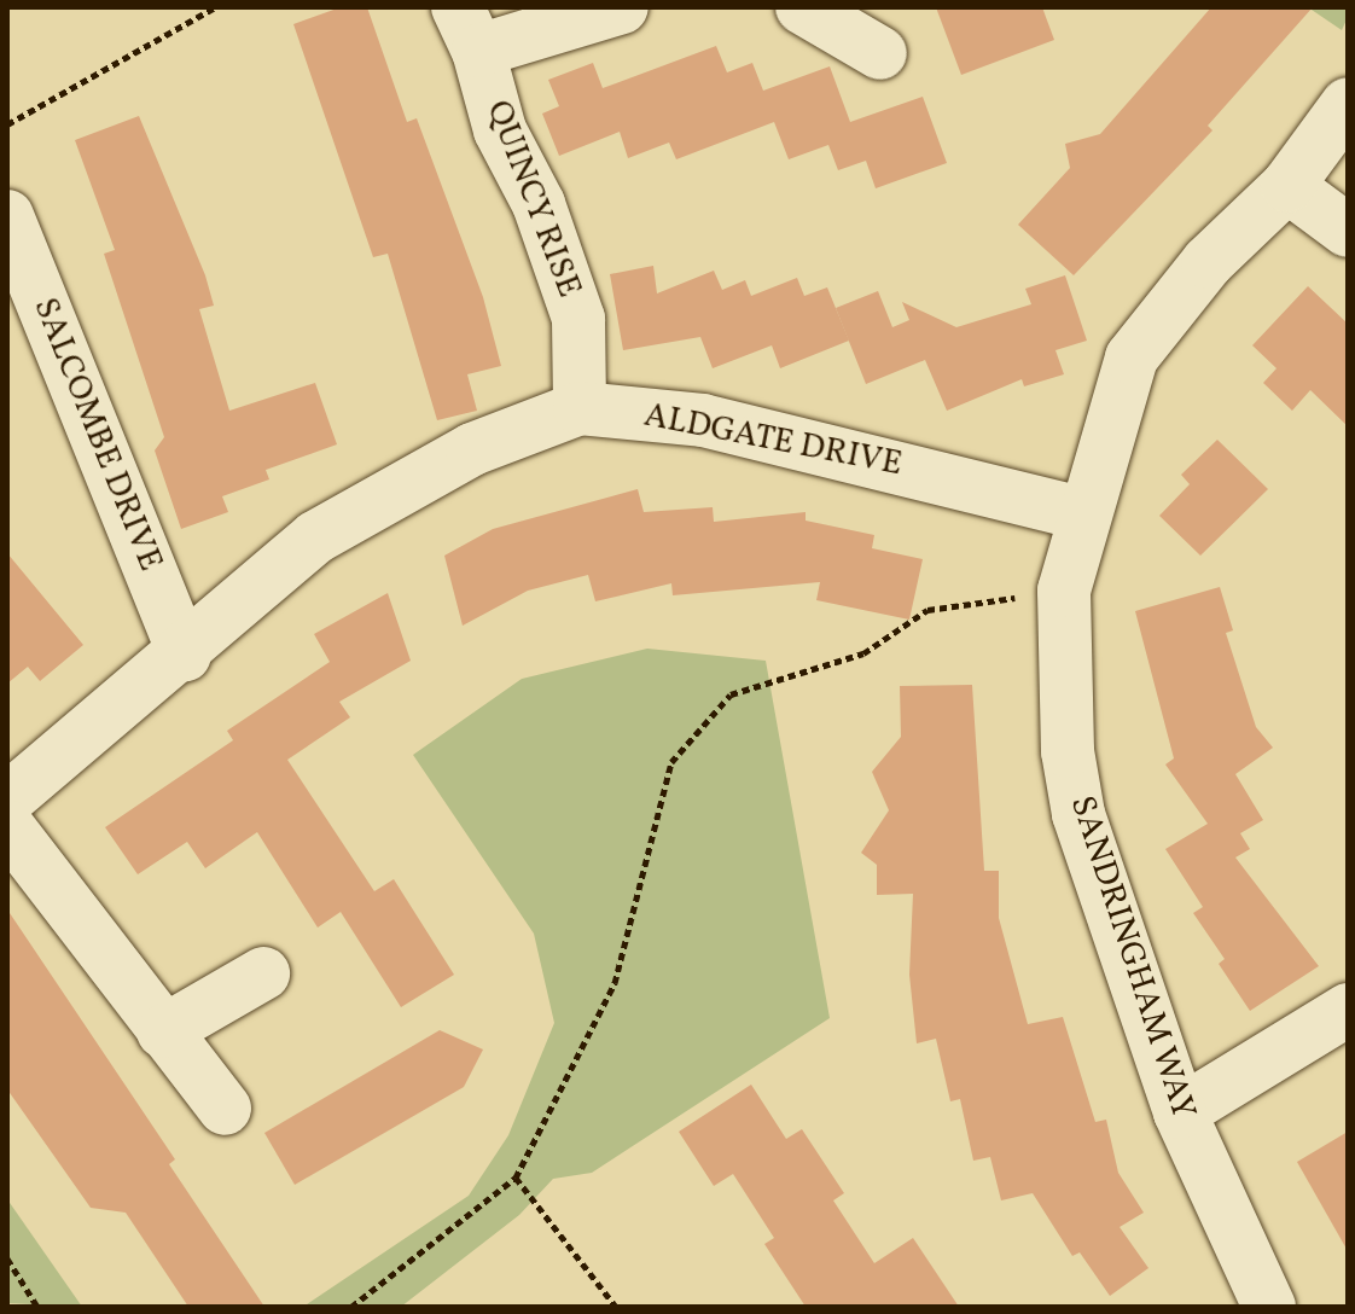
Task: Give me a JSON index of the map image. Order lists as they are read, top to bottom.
{
  "streets": {
    "street": [
      "QUINCY RISE",
      "SALCOMBE DRIVE",
      "ALDGATE DRIVE",
      "SANDRINGHAM WAY"
    ]
  },
  "crossings": [
    ["QUINCY RISE", "ALDGATE DRIVE"],
    ["SALCOMBE DRIVE", "ALDGATE DRIVE"],
    ["ALDGATE DRIVE", "SANDRINGHAM WAY"]
  ]
}
